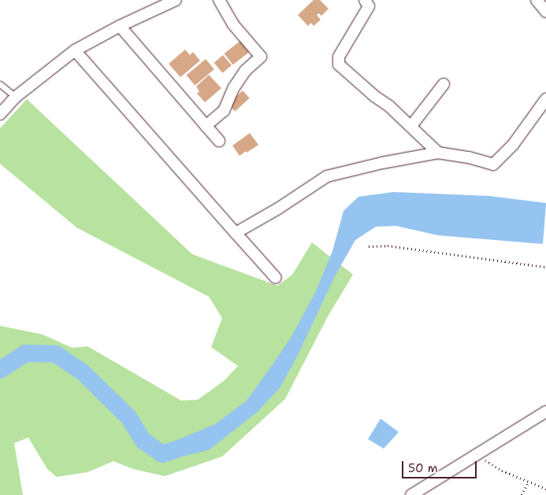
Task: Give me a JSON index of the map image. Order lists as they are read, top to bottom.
{
  "scale_bar": "50 m"
}
